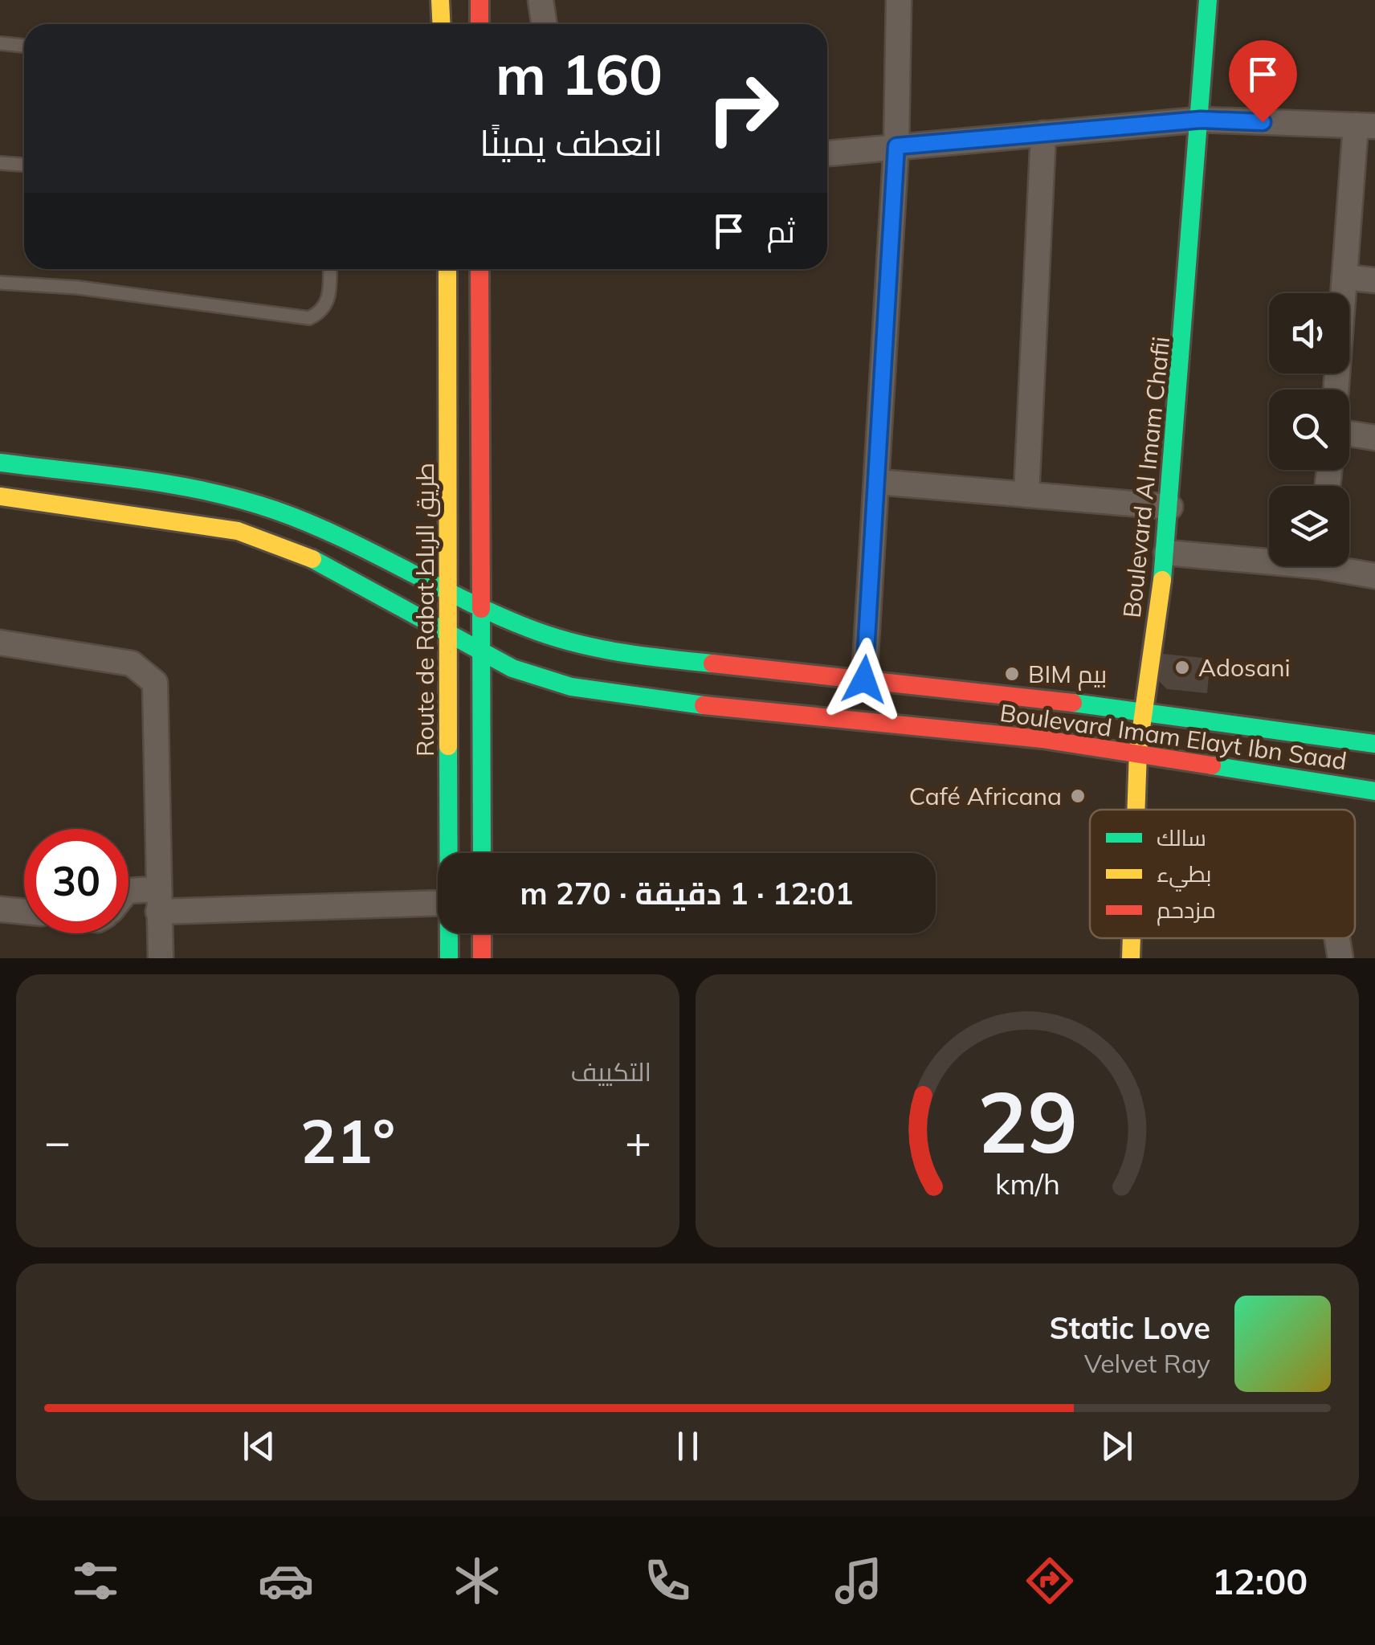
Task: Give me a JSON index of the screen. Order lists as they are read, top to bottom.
{
  "streets": {
    "street": ["Boulevard Al Imam Chafii", "Route de Rabat طريق الرباط", "Boulevard Imam Elayt Ibn Saad"]
  },
  "crossings": [
    ["Boulevard Al Imam Chafii", "Boulevard Imam Elayt Ibn Saad"],
    ["Route de Rabat طريق الرباط", "Boulevard Imam Elayt Ibn Saad"]
  ],
  "places": ["Adosani", "BIM بيم", "Café Africana"],
  "legend": ["سالك", "بطيء", "مزدحم"],
  "page": {
    "turn": ["160 m", "انعطف يمينًا"],
    "then": "ثم",
    "limit": "30",
    "trip": "12:01 · 1 دقيقة · 270 m",
    "tile": "التكييف",
    "heat": ["−", "21°", "+"],
    "song": ["Static Love", "Velvet Ray"],
    "tabs": "12:00",
    "gauge": ["29", "km/h"]
  }
}
